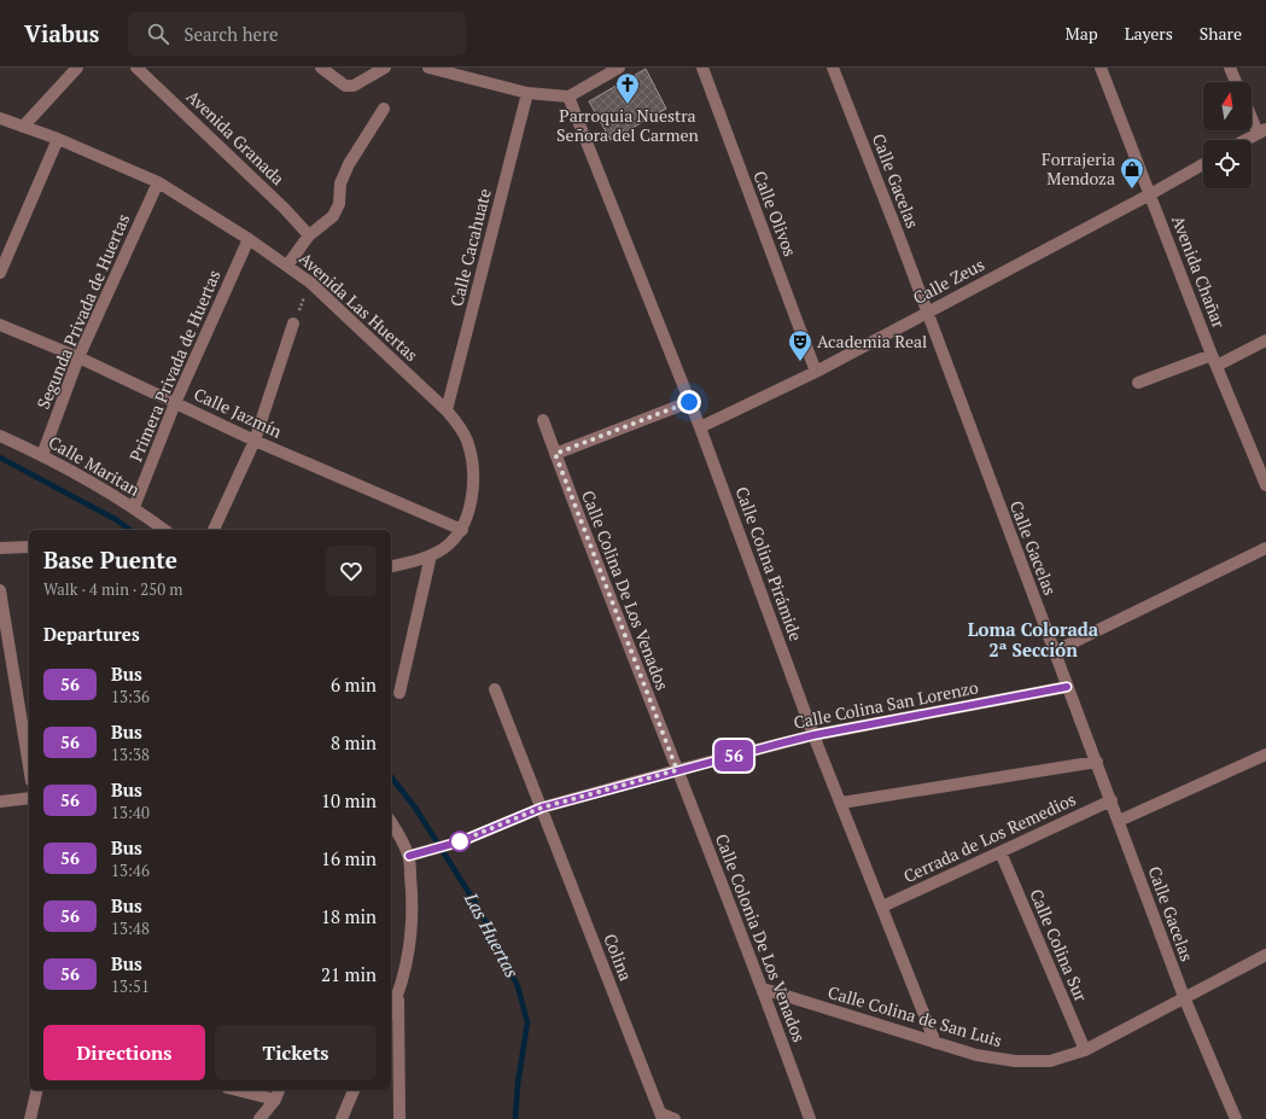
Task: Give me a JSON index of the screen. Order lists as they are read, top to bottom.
{
  "streets": {
    "street": [
      "Avenida Granada",
      "Calle Gacelas",
      "Calle Olivos",
      "Calle Cacahuate",
      "Avenida Chañar",
      "Calle Zeus",
      "Avenida Las Huertas",
      "Segunda Privada de Huertas",
      "Primera Privada de Huertas",
      "Calle Jazmín",
      "Calle Maritan",
      "Calle Colina Pirámide",
      "Calle Colina De Los Venados",
      "Calle Colina San Lorenzo",
      "Cerrada de Los Remedios",
      "Calle Colonia De Los Venados",
      "Calle Colina Sur",
      "Colina",
      "Calle Colina de San Luis"
    ]
  },
  "crossings": [
    ["Calle Gacelas", "Calle Zeus"],
    ["Calle Gacelas", "Calle Colina San Lorenzo"],
    ["Calle Gacelas", "Cerrada de Los Remedios"],
    ["Calle Gacelas", "Calle Colina de San Luis"],
    ["Calle Olivos", "Calle Zeus"],
    ["Calle Cacahuate", "Avenida Las Huertas"],
    ["Avenida Chañar", "Calle Zeus"],
    ["Calle Zeus", "Calle Colina Pirámide"],
    ["Avenida Las Huertas", "Segunda Privada de Huertas"],
    ["Avenida Las Huertas", "Primera Privada de Huertas"],
    ["Avenida Las Huertas", "Calle Jazmín"],
    ["Segunda Privada de Huertas", "Calle Jazmín"],
    ["Segunda Privada de Huertas", "Calle Maritan"],
    ["Primera Privada de Huertas", "Calle Jazmín"],
    ["Primera Privada de Huertas", "Calle Maritan"],
    ["Calle Colina Pirámide", "Calle Colina San Lorenzo"],
    ["Calle Colina Pirámide", "Cerrada de Los Remedios"],
    ["Calle Colina Pirámide", "Calle Colina de San Luis"],
    ["Calle Colina De Los Venados", "Calle Colina San Lorenzo"],
    ["Calle Colina De Los Venados", "Calle Colonia De Los Venados"],
    ["Calle Colina San Lorenzo", "Calle Colonia De Los Venados"],
    ["Calle Colina San Lorenzo", "Colina"],
    ["Cerrada de Los Remedios", "Calle Colina Sur"],
    ["Calle Colonia De Los Venados", "Calle Colina de San Luis"],
    ["Calle Colina Sur", "Calle Colina de San Luis"]
  ],
  "districts": ["Loma Colorada 2ª Sección"],
  "water": ["Las Huertas"],
  "places": {
    "church": ["Parroquia Nuestra Señora del Carmen"],
    "shop": ["Forrajeria Mendoza"],
    "theatre": ["Academia Real"]
  },
  "lines": ["bus line 56"],
  "north": "top",
  "page": {
    "header": "Viabus",
    "search": "Search here",
    "nav": ["Map", "Layers", "Share"],
    "on_map": "56",
    "heading": [
      ["Base Puente", "Walk · 4 min · 250 m"],
      "Departures"
    ],
    "list": [
      {
        "mark": "56",
        "name": "Bus",
        "note": "13:36",
        "value": "6 min"
      },
      {
        "mark": "56",
        "name": "Bus",
        "note": "13:38",
        "value": "8 min"
      },
      {
        "mark": "56",
        "name": "Bus",
        "note": "13:40",
        "value": "10 min"
      },
      {
        "mark": "56",
        "name": "Bus",
        "note": "13:46",
        "value": "16 min"
      },
      {
        "mark": "56",
        "name": "Bus",
        "note": "13:48",
        "value": "18 min"
      },
      {
        "mark": "56",
        "name": "Bus",
        "note": "13:51",
        "value": "21 min"
      }
    ],
    "buttons": ["Directions", "Tickets"]
  }
}
